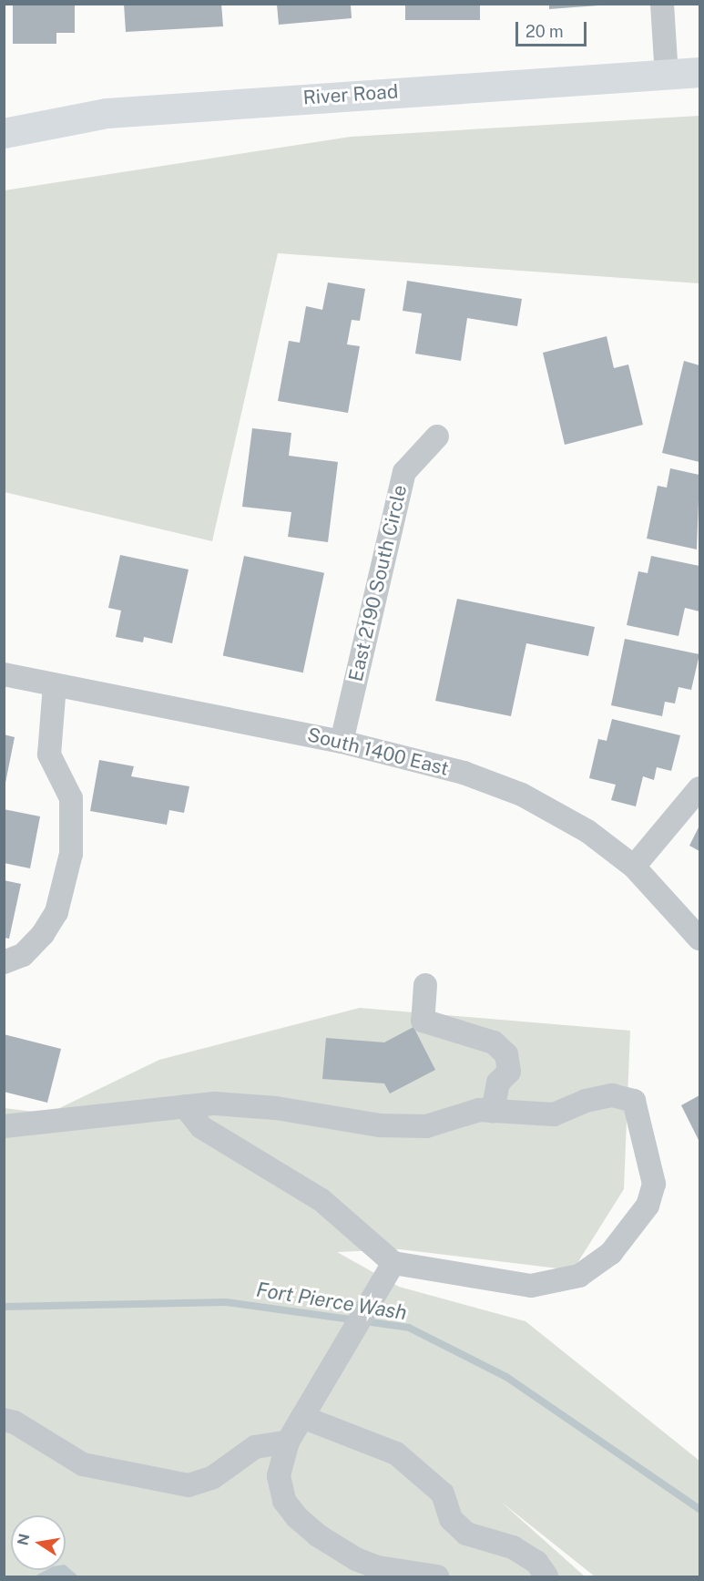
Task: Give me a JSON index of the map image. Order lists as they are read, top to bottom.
{
  "streets": {
    "main road": ["River Road"],
    "street": ["East 2190 South Circle", "South 1400 East"]
  },
  "crossings": [
    ["East 2190 South Circle", "South 1400 East"]
  ],
  "water": ["Fort Pierce Wash"],
  "scale_bar": "20 m",
  "north": "left"
}
